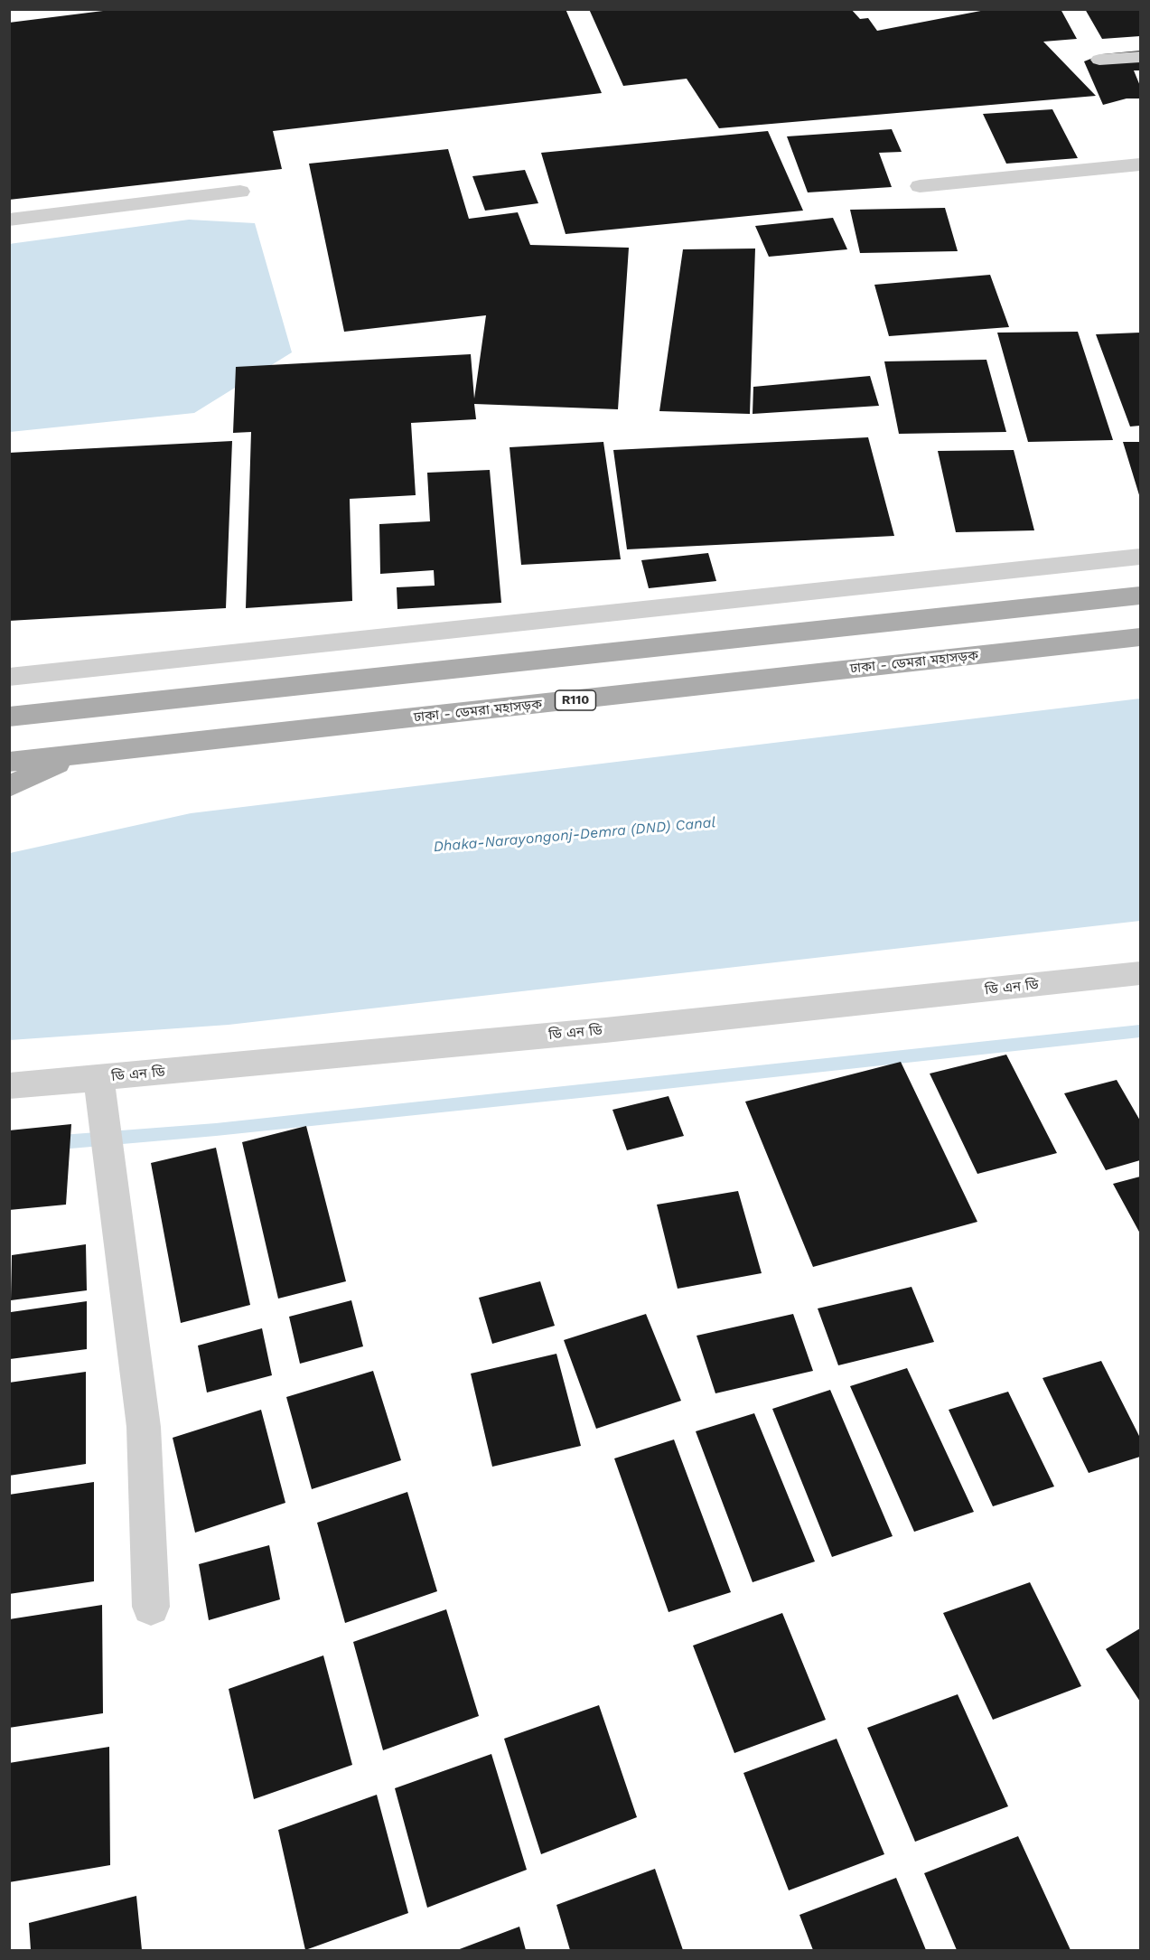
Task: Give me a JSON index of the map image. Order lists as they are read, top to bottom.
{
  "streets": {
    "main road": ["ঢাকা - ডেমরা মহাসড়ক", "R110"],
    "street": ["ডি এন ডি"]
  },
  "water": ["Dhaka-Narayongonj-Demra (DND) Canal"]
}
